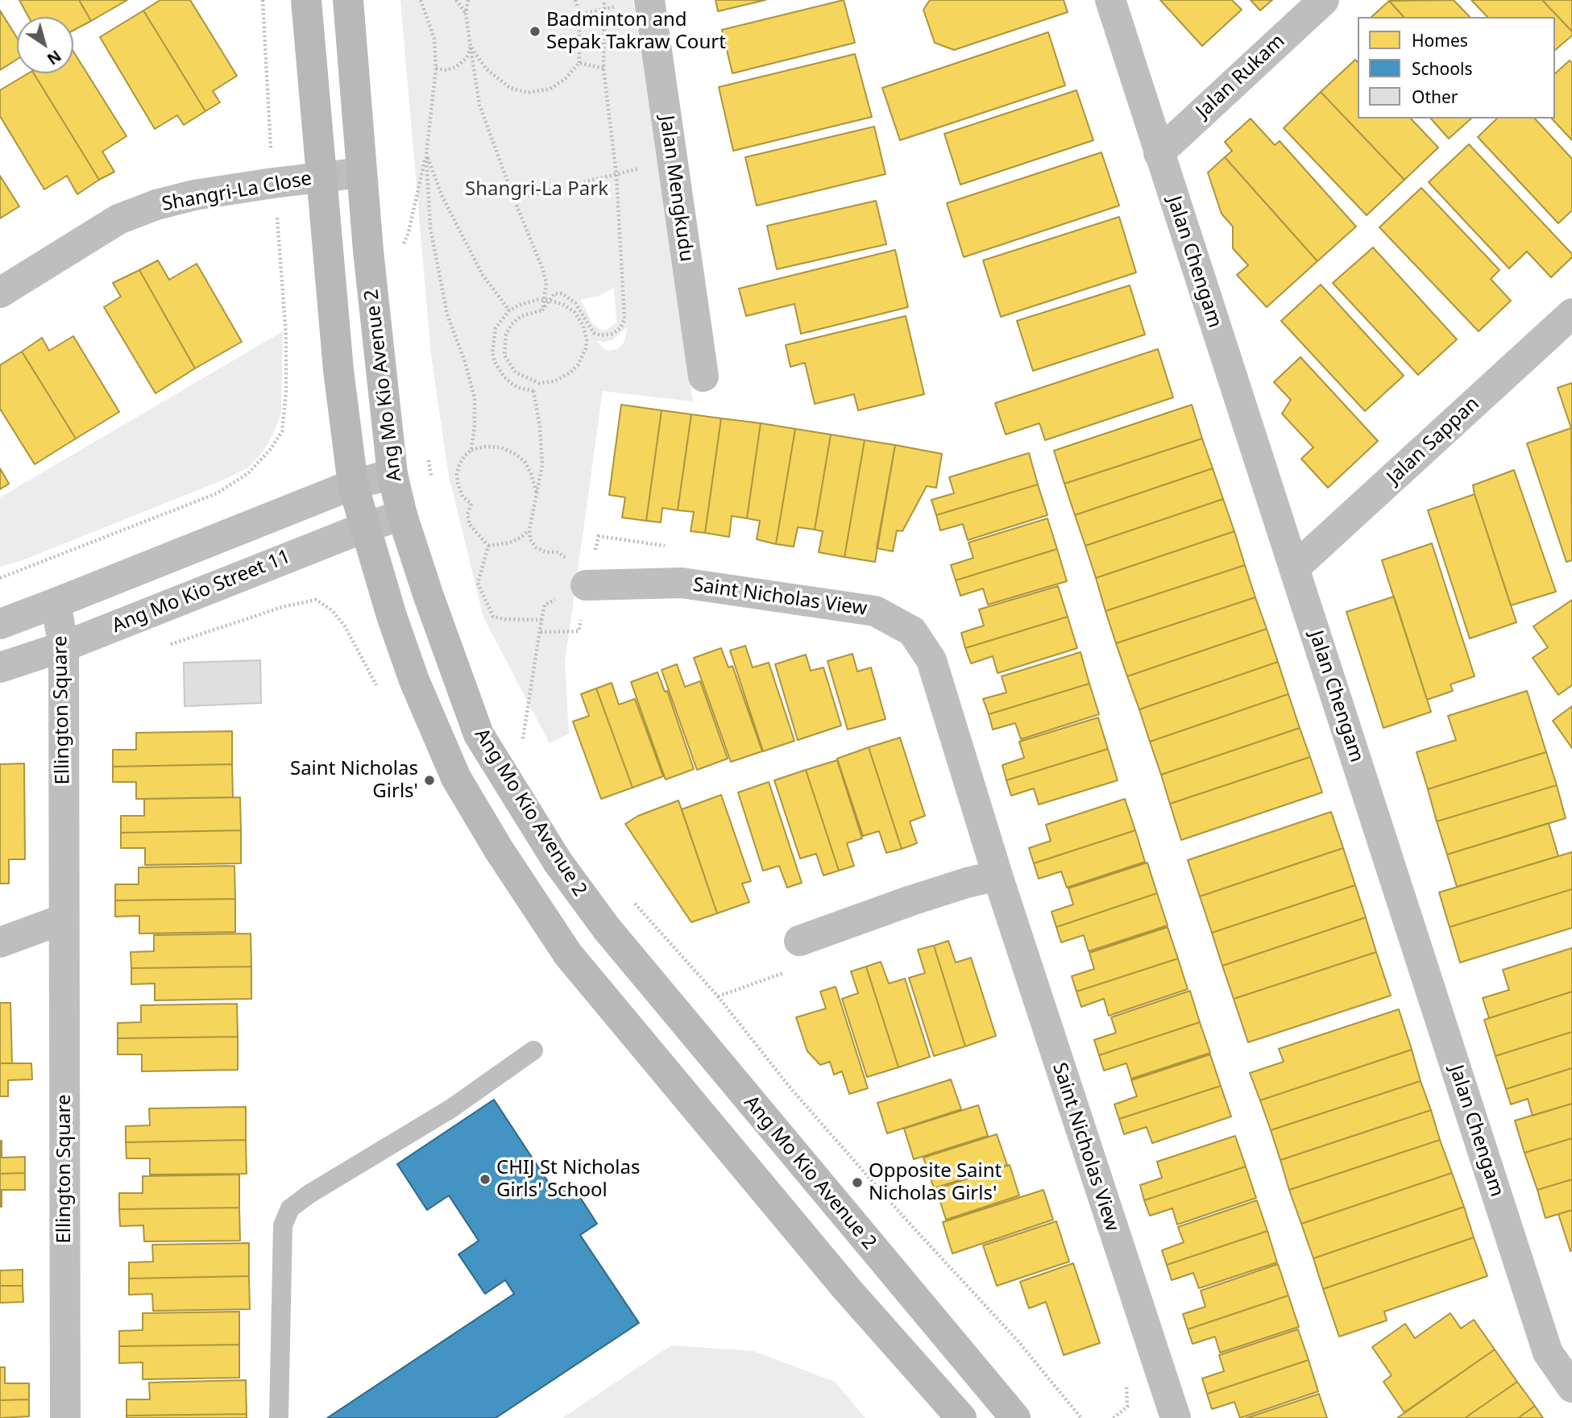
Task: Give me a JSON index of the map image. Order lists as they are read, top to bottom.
{
  "streets": {
    "main road": ["Ang Mo Kio Avenue 2"],
    "street": [
      "Jalan Rukam",
      "Jalan Mengkudu",
      "Shangri-La Close",
      "Jalan Chengam",
      "Jalan Sappan",
      "Ang Mo Kio Street 11",
      "Saint Nicholas View",
      "Ellington Square"
    ]
  },
  "crossings": [
    ["Jalan Rukam", "Jalan Chengam"],
    ["Shangri-La Close", "Ang Mo Kio Avenue 2"],
    ["Jalan Chengam", "Jalan Sappan"],
    ["Ang Mo Kio Avenue 2", "Ang Mo Kio Street 11"],
    ["Ang Mo Kio Street 11", "Ellington Square"]
  ],
  "parks": ["Shangri-La Park"],
  "places": [
    "Badminton and Sepak Takraw Court",
    "Saint Nicholas Girls'",
    "CHIJ St Nicholas Girls' School",
    "Opposite Saint Nicholas Girls'"
  ],
  "legend": ["Homes", "Schools", "Other"],
  "north": "bottom right"
}
